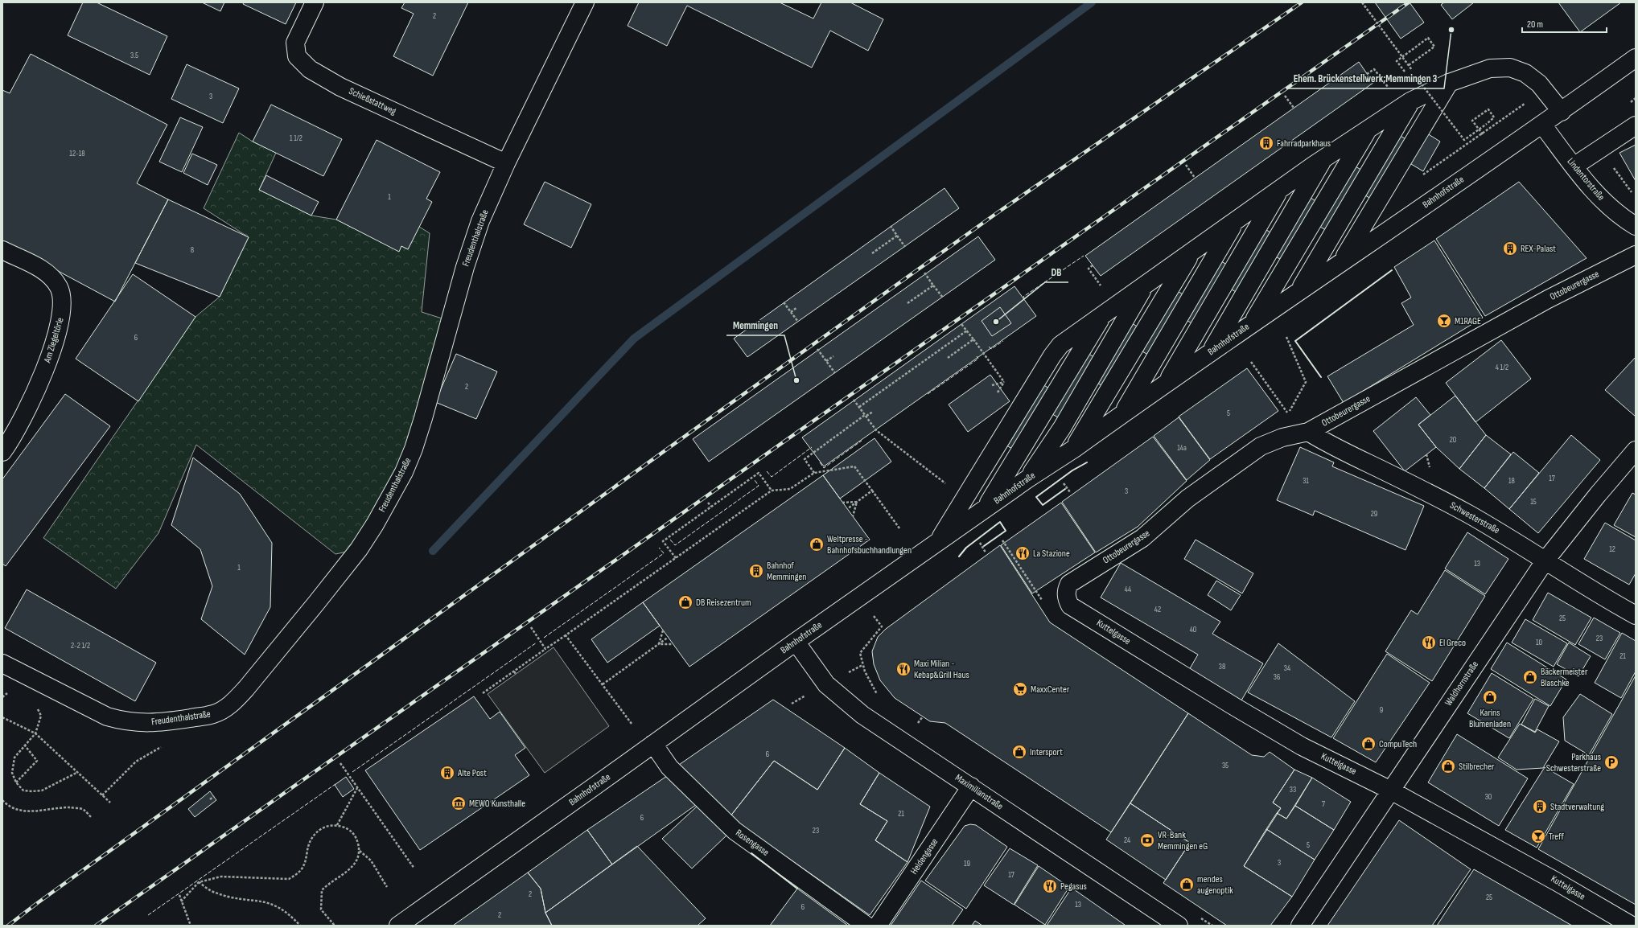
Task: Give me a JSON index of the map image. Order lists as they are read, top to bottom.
{
  "streets": {
    "street": [
      "Schießstattweg",
      "Lindentorstraße",
      "Bahnhofstraße",
      "Freudenthalstraße",
      "Ottobeurergasse",
      "Am Ziegeltörle",
      "Schwesterstraße",
      "Kuttelgasse",
      "Waldhornstraße",
      "Maximilianstraße",
      "Rosengasse",
      "Heidengasse"
    ]
  },
  "crossings": [
    ["Schießstattweg", "Freudenthalstraße"],
    ["Lindentorstraße", "Bahnhofstraße"],
    ["Bahnhofstraße", "Maximilianstraße"],
    ["Bahnhofstraße", "Rosengasse"],
    ["Ottobeurergasse", "Schwesterstraße"],
    ["Ottobeurergasse", "Kuttelgasse"],
    ["Schwesterstraße", "Waldhornstraße"],
    ["Kuttelgasse", "Waldhornstraße"],
    ["Maximilianstraße", "Heidengasse"]
  ],
  "places": {
    "other": ["Ehem. Brückenstellwerk;Memmingen 3", "DB", "Memmingen"],
    "building": [
      "Fahrradparkhaus",
      "REX-Palast",
      "Bahnhof Memmingen",
      "Alte Post",
      "Stadtverwaltung"
    ],
    "bar": ["M1RAGE", "Treff"],
    "shop": [
      "Weltpresse - Bahnhofsbuchhandlungen",
      "DB Reisezentrum",
      "Bäckermeister Blaschke",
      "Karins Blumenladen",
      "CompuTech",
      "Intersport",
      "Stilbrecher",
      "mendes augenoptik"
    ],
    "restaurant": [
      "La Stazione",
      "El Greco",
      "Maxi Milian - Kebap&Grill Haus",
      "Pegasus"
    ],
    "supermarket": ["MaxxCenter"],
    "parking": ["Parkhaus Schwesterstraße"],
    "museum": ["MEWO Kunsthalle"],
    "bank": ["VR-Bank Memmingen eG"]
  },
  "house_numbers": [
    "2",
    "3.5",
    "3",
    "1 1/2",
    "12-18",
    "1",
    "8",
    "6",
    "4 1/2",
    "2",
    "5",
    "20",
    "14a",
    "17",
    "31",
    "18",
    "3",
    "15",
    "29",
    "12",
    "13",
    "1",
    "44",
    "42",
    "25",
    "40",
    "23",
    "10",
    "2-2 1/2",
    "21",
    "38",
    "34",
    "36",
    "9",
    "6",
    "35",
    "33",
    "30",
    "7",
    "21",
    "6",
    "23",
    "24",
    "5",
    "3",
    "19",
    "17",
    "2",
    "25",
    "13",
    "6",
    "2"
  ],
  "scale_bar": "20 m"
}
